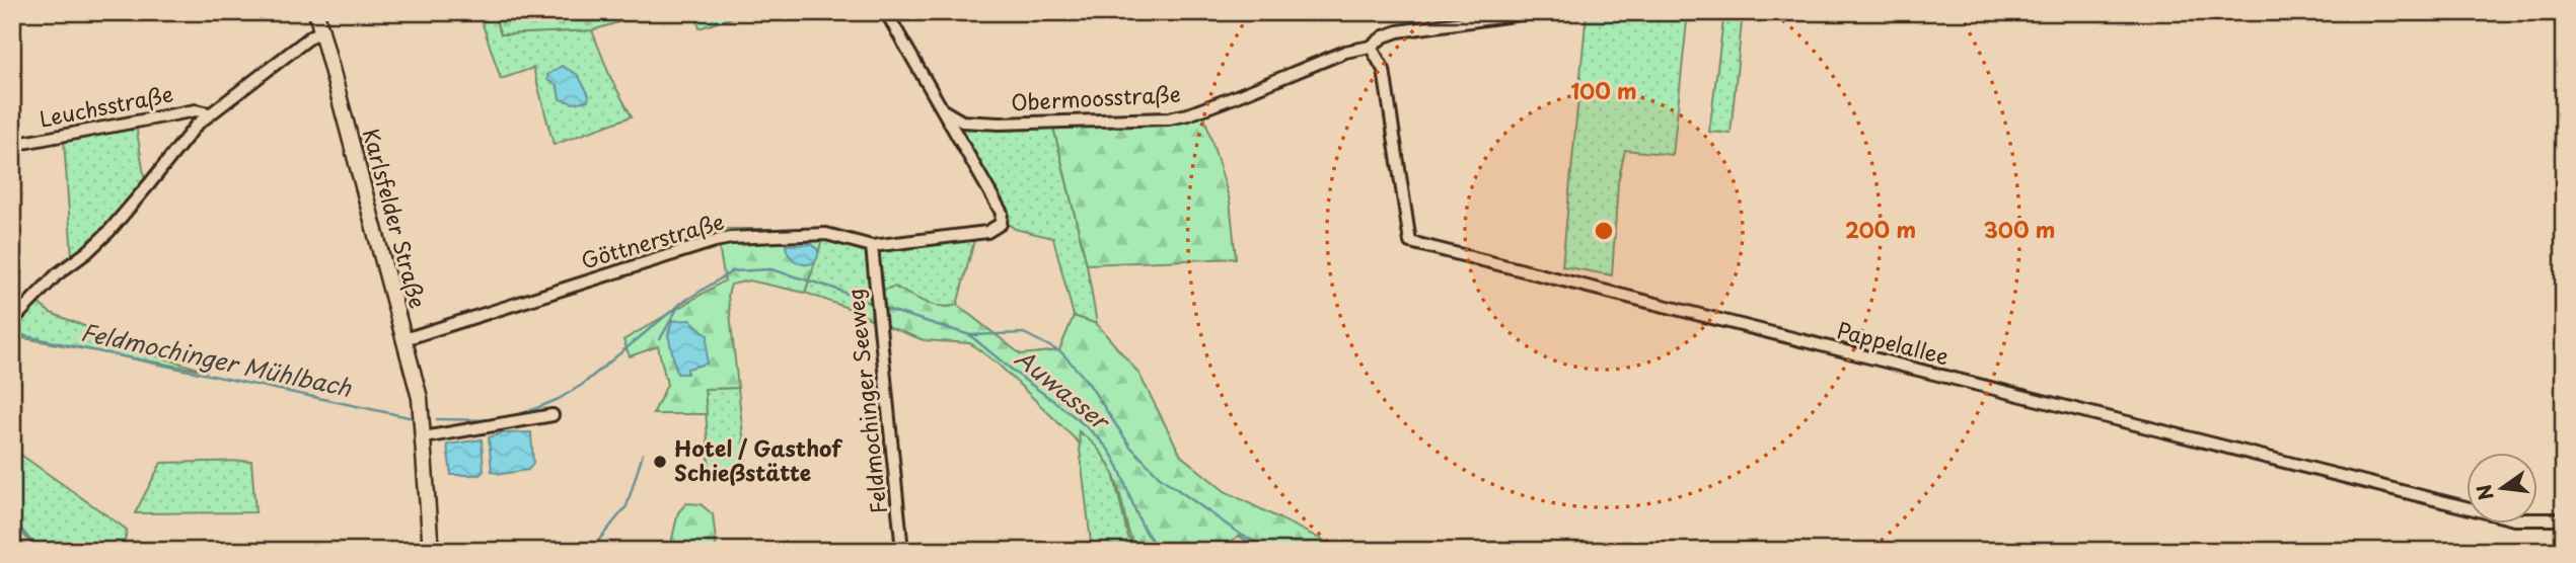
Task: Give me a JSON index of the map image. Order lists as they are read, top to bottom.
{
  "streets": {
    "street": [
      "Obermoosstraße",
      "Leuchsstraße",
      "Karlsfelder Straße",
      "Göttnerstraße",
      "Pappelallee",
      "Feldmochinger Seeweg"
    ]
  },
  "crossings": [
    ["Obermoosstraße", "Göttnerstraße"],
    ["Obermoosstraße", "Pappelallee"],
    ["Karlsfelder Straße", "Göttnerstraße"],
    ["Göttnerstraße", "Feldmochinger Seeweg"]
  ],
  "water": ["Feldmochinger Mühlbach", "Auwasser"],
  "places": ["Hotel / Gasthof Schießstätte"],
  "north": "left",
  "rings": ["100 m", "200 m", "300 m"]
}
